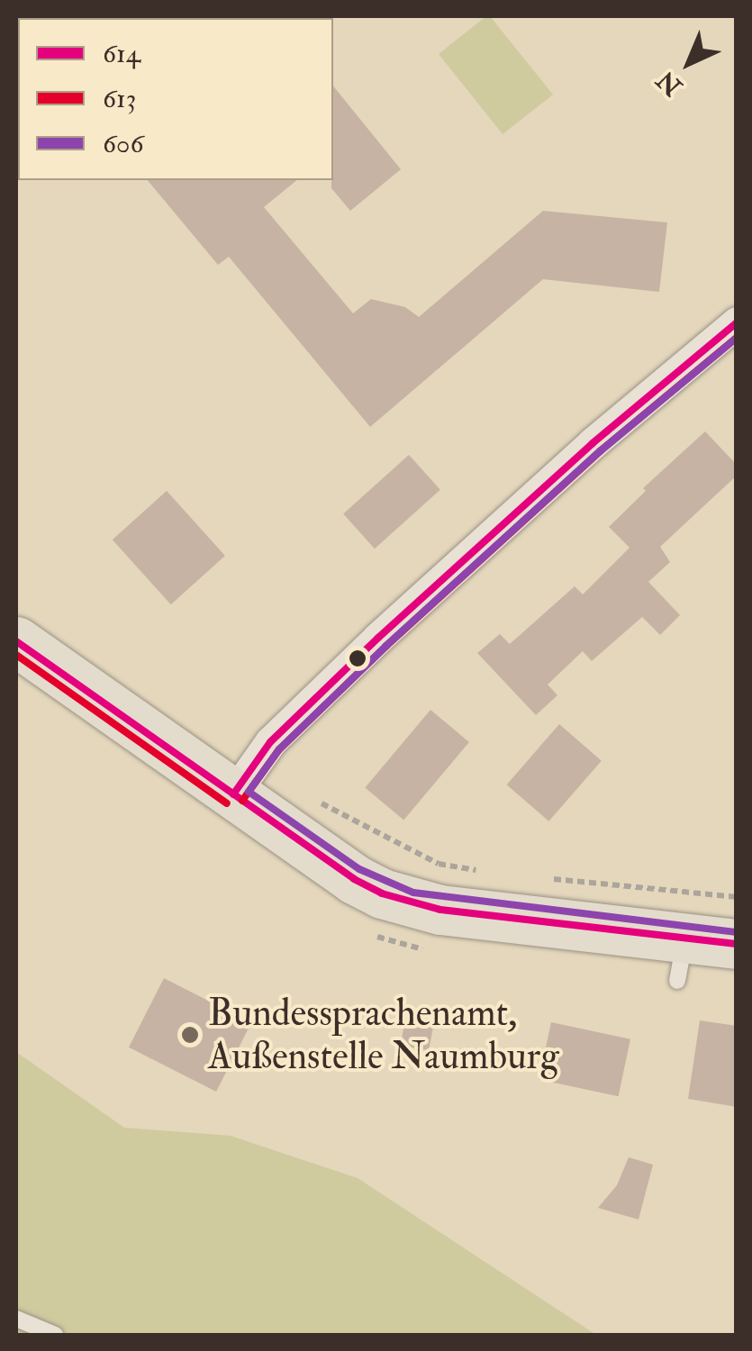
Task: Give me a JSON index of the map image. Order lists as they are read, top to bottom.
{
  "places": ["Bundessprachenamt, Außenstelle Naumburg"],
  "lines": ["transit line 614", "transit line 613", "transit line 606"],
  "legend": ["614", "613", "606"],
  "north": "bottom left"
}
